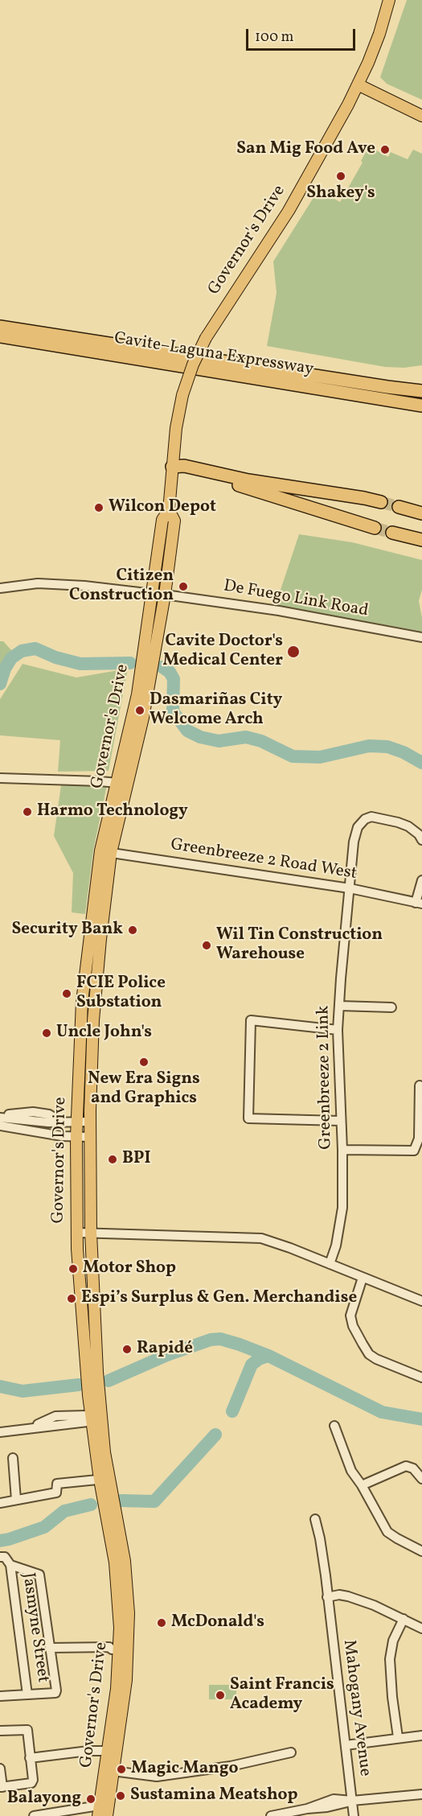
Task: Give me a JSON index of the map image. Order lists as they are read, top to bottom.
{
  "streets": {
    "highway": ["Cavite–Laguna Expressway"],
    "main road": ["Governor's Drive"],
    "street": [
      "De Fuego Link Road",
      "Greenbreeze 2 Road West",
      "Greenbreeze 2 Link",
      "Jasmyne Street",
      "Mahogany Avenue"
    ]
  },
  "crossings": [
    ["Governor's Drive", "De Fuego Link Road"],
    ["Governor's Drive", "Greenbreeze 2 Road West"],
    ["Greenbreeze 2 Road West", "Greenbreeze 2 Link"]
  ],
  "places": [
    "San Mig Food Ave",
    "Shakey's",
    "Wilcon Depot",
    "Citizen Construction",
    "Cavite Doctor's Medical Center",
    "Dasmariñas City Welcome Arch",
    "Harmo Technology",
    "Security Bank",
    "Wil Tin Construction Warehouse",
    "FCIE Police Substation",
    "Uncle John's",
    "New Era Signs and Graphics",
    "BPI",
    "Motor Shop",
    "Espi’s Surplus & Gen. Merchandise",
    "Rapidé",
    "McDonald's",
    "Saint Francis Academy",
    "Magic Mango",
    "Sustamina Meatshop",
    "Balayong"
  ],
  "scale_bar": "100 m"
}
